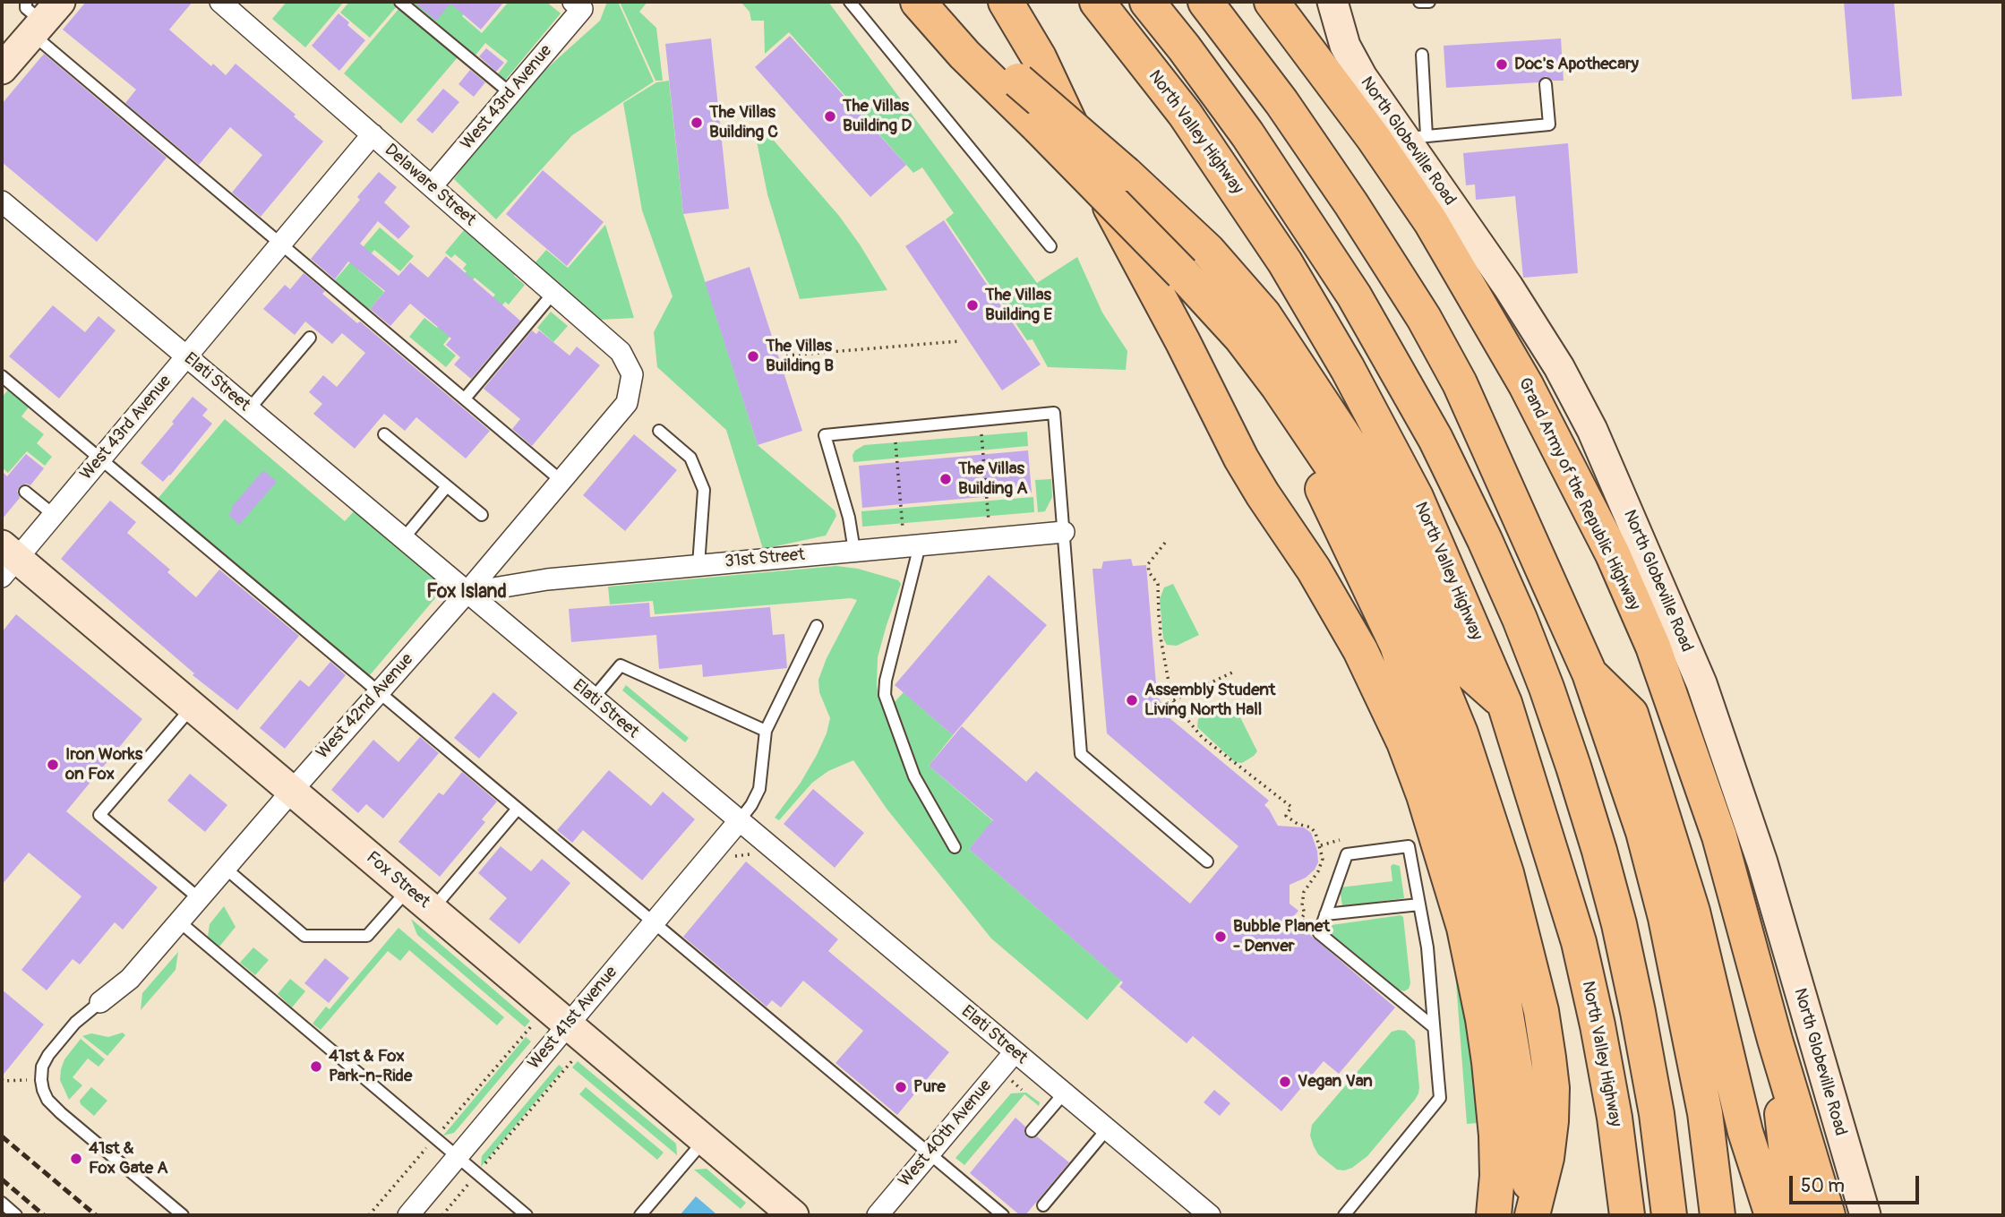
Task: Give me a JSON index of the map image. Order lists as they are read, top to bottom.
{
  "streets": {
    "highway": ["North Valley Highway", "Grand Army of the Republic Highway"],
    "street": [
      "West 43rd Avenue",
      "North Globeville Road",
      "Delaware Street",
      "Elati Street",
      "31st Street",
      "West 42nd Avenue",
      "Fox Street",
      "West 41st Avenue",
      "West 40th Avenue"
    ]
  },
  "crossings": [
    ["West 43rd Avenue", "Delaware Street"],
    ["West 43rd Avenue", "Elati Street"],
    ["West 43rd Avenue", "Fox Street"],
    ["Delaware Street", "West 42nd Avenue"],
    ["Elati Street", "31st Street"],
    ["Elati Street", "West 42nd Avenue"],
    ["Elati Street", "West 41st Avenue"],
    ["Elati Street", "West 40th Avenue"],
    ["31st Street", "West 42nd Avenue"],
    ["West 42nd Avenue", "Fox Street"],
    ["Fox Street", "West 41st Avenue"]
  ],
  "districts": ["Fox Island"],
  "places": [
    "Doc's Apothecary",
    "The Villas Building D",
    "The Villas Building C",
    "The Villas Building E",
    "The Villas Building B",
    "The Villas Building A",
    "Assembly Student Living North Hall",
    "Iron Works on Fox",
    "Bubble Planet - Denver",
    "41st & Fox Park-n-Ride",
    "Vegan Van",
    "Pure",
    "41st & Fox Gate A"
  ],
  "scale_bar": "50 m"
}
